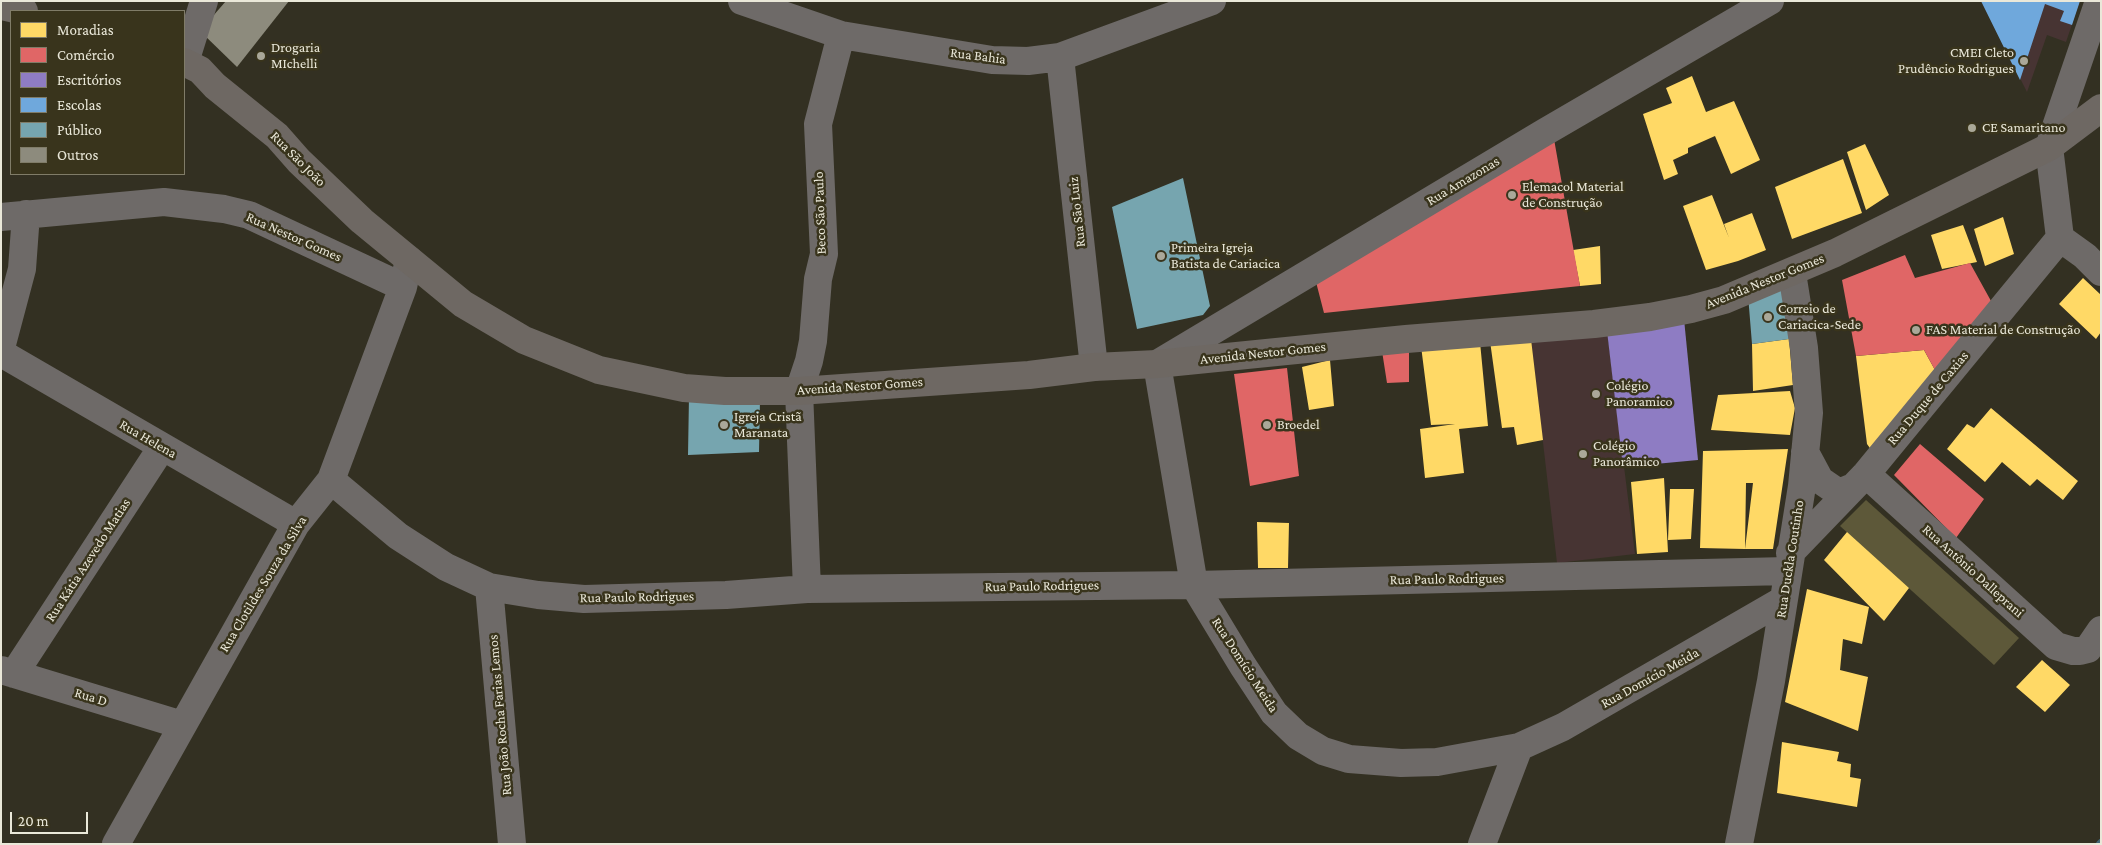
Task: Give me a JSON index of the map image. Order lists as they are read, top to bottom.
{
  "streets": {
    "main road": ["Rua São João", "Avenida Nestor Gomes"],
    "street": [
      "Rua Bahia",
      "Rua Amazonas",
      "Rua São Luiz",
      "Beco São Paulo",
      "Rua Nestor Gomes",
      "Rua Duque de Caxias",
      "Rua Helena",
      "Rua Duckla Coutinho",
      "Rua Kátia Azevedo Matias",
      "Rua Antônio Dalleprani",
      "Rua Paulo Rodrigues",
      "Rua Clotildes Souza da Silva",
      "Rua Domício Meida",
      "Rua D",
      "Rua João Rocha Farias Lemos"
    ]
  },
  "crossings": [
    ["Rua Bahia", "Rua São Luiz"],
    ["Rua Bahia", "Beco São Paulo"],
    ["Rua São João", "Avenida Nestor Gomes"],
    ["Rua São João", "Rua Clotildes Souza da Silva"],
    ["Rua Amazonas", "Avenida Nestor Gomes"],
    ["Rua Amazonas", "Rua Domício Meida"],
    ["Rua São Luiz", "Avenida Nestor Gomes"],
    ["Beco São Paulo", "Avenida Nestor Gomes"],
    ["Rua Nestor Gomes", "Rua Clotildes Souza da Silva"],
    ["Avenida Nestor Gomes", "Rua Duckla Coutinho"],
    ["Avenida Nestor Gomes", "Rua Clotildes Souza da Silva"],
    ["Avenida Nestor Gomes", "Rua Domício Meida"],
    ["Rua Duque de Caxias", "Rua Duckla Coutinho"],
    ["Rua Duque de Caxias", "Rua Antônio Dalleprani"],
    ["Rua Duque de Caxias", "Rua Paulo Rodrigues"],
    ["Rua Helena", "Rua Kátia Azevedo Matias"],
    ["Rua Helena", "Rua Clotildes Souza da Silva"],
    ["Rua Duckla Coutinho", "Rua Paulo Rodrigues"],
    ["Rua Duckla Coutinho", "Rua Domício Meida"],
    ["Rua Kátia Azevedo Matias", "Rua D"],
    ["Rua Paulo Rodrigues", "Rua Clotildes Souza da Silva"],
    ["Rua Paulo Rodrigues", "Rua Domício Meida"],
    ["Rua Paulo Rodrigues", "Rua João Rocha Farias Lemos"],
    ["Rua Clotildes Souza da Silva", "Rua D"]
  ],
  "places": [
    "Drogaria MIchelli",
    "CMEI Cleto Prudêncio Rodrigues",
    "CE Samaritano",
    "Elemacol Material de Construção",
    "Primeira Igreja Batista de Cariacica",
    "Correio de Cariacica-Sede",
    "FAS Material de Construção",
    "Colégio Panoramico",
    "Igreja Cristã Maranata",
    "Broedel",
    "Colégio Panorâmico"
  ],
  "legend": [
    "Moradias",
    "Comércio",
    "Escritórios",
    "Escolas",
    "Público",
    "Outros"
  ],
  "scale_bar": "20 m"
}
